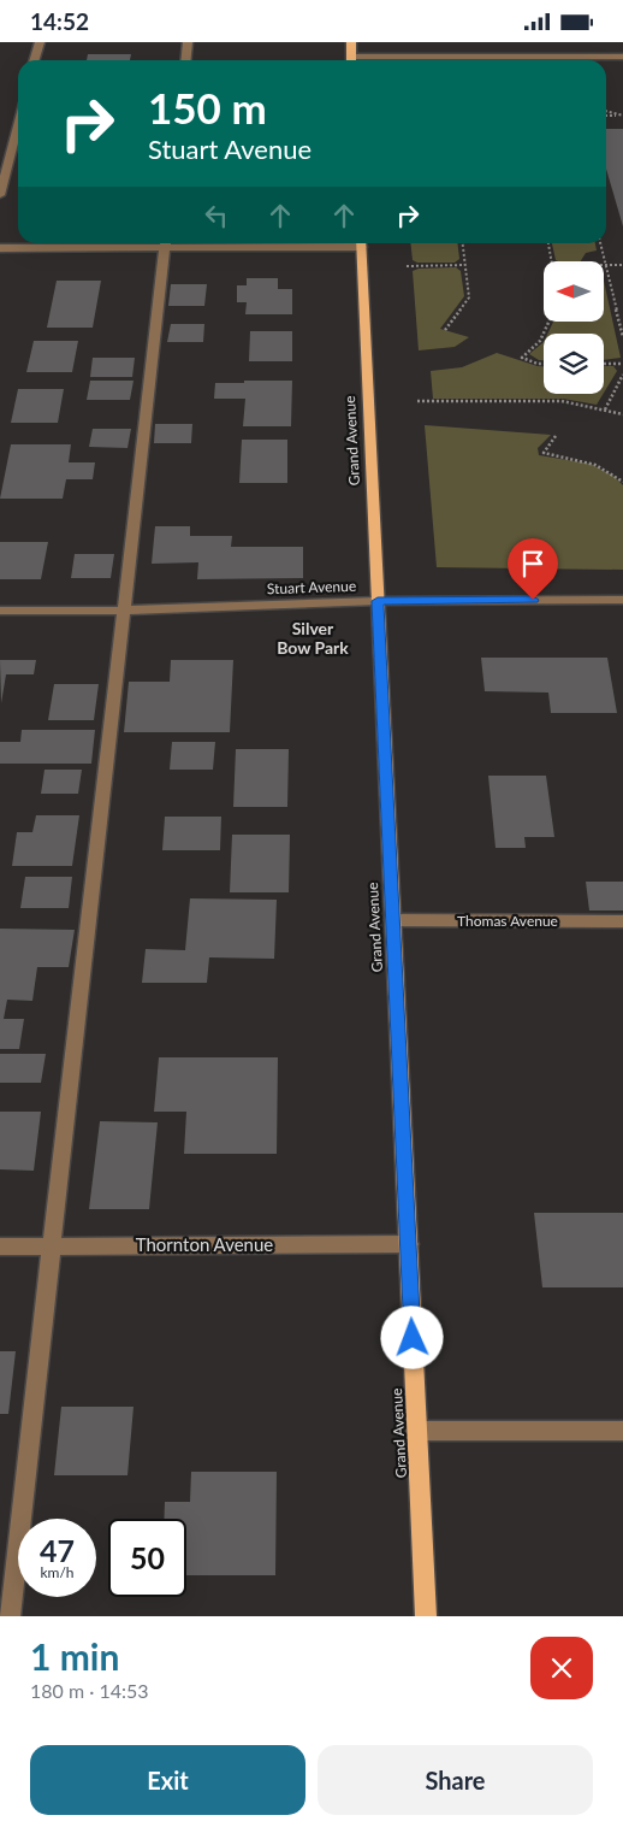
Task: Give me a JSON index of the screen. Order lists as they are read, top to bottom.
{
  "streets": {
    "main road": ["Grand Avenue"],
    "street": ["Stuart Avenue", "Thomas Avenue", "Thornton Avenue"]
  },
  "crossings": [
    ["Grand Avenue", "Stuart Avenue"],
    ["Grand Avenue", "Thomas Avenue"],
    ["Grand Avenue", "Thornton Avenue"]
  ],
  "districts": ["Silver Bow Park"],
  "north": "left",
  "page": {
    "status": "14:52",
    "turn": ["150 m", "Stuart Avenue"],
    "speed": "47 km/h",
    "limit": "50",
    "heading": ["1 min", "180 m · 14:53"],
    "buttons": ["Exit", "Share"]
  }
}
